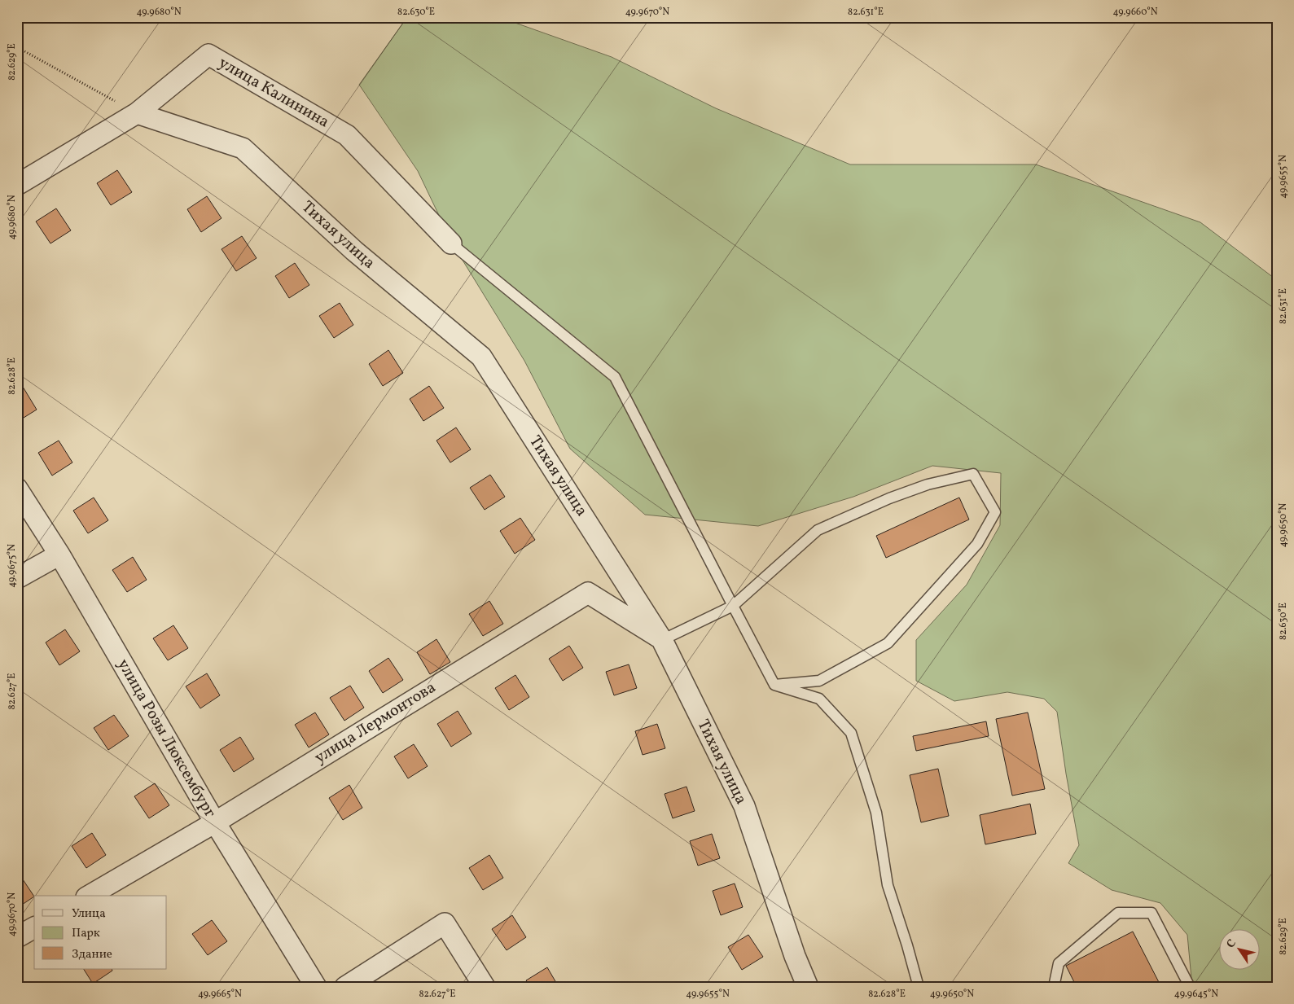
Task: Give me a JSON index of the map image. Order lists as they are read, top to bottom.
{
  "streets": {
    "street": [
      "улица Калинина",
      "Тихая улица",
      "улица Лермонтова",
      "улица Розы Люксембург"
    ]
  },
  "crossings": [
    ["улица Калинина", "Тихая улица"],
    ["Тихая улица", "улица Лермонтова"],
    ["улица Лермонтова", "улица Розы Люксембург"]
  ],
  "legend": ["Улица", "Парк", "Здание"],
  "north": "top left",
  "coordinates": [
    "49.9680°N",
    "82.630°E",
    "49.9670°N",
    "82.631°E",
    "49.9660°N",
    "82.629°E",
    "49.9655°N",
    "82.628°E",
    "49.9650°N",
    "49.9675°N",
    "82.627°E",
    "49.9665°N",
    "49.9645°N"
  ]
}
